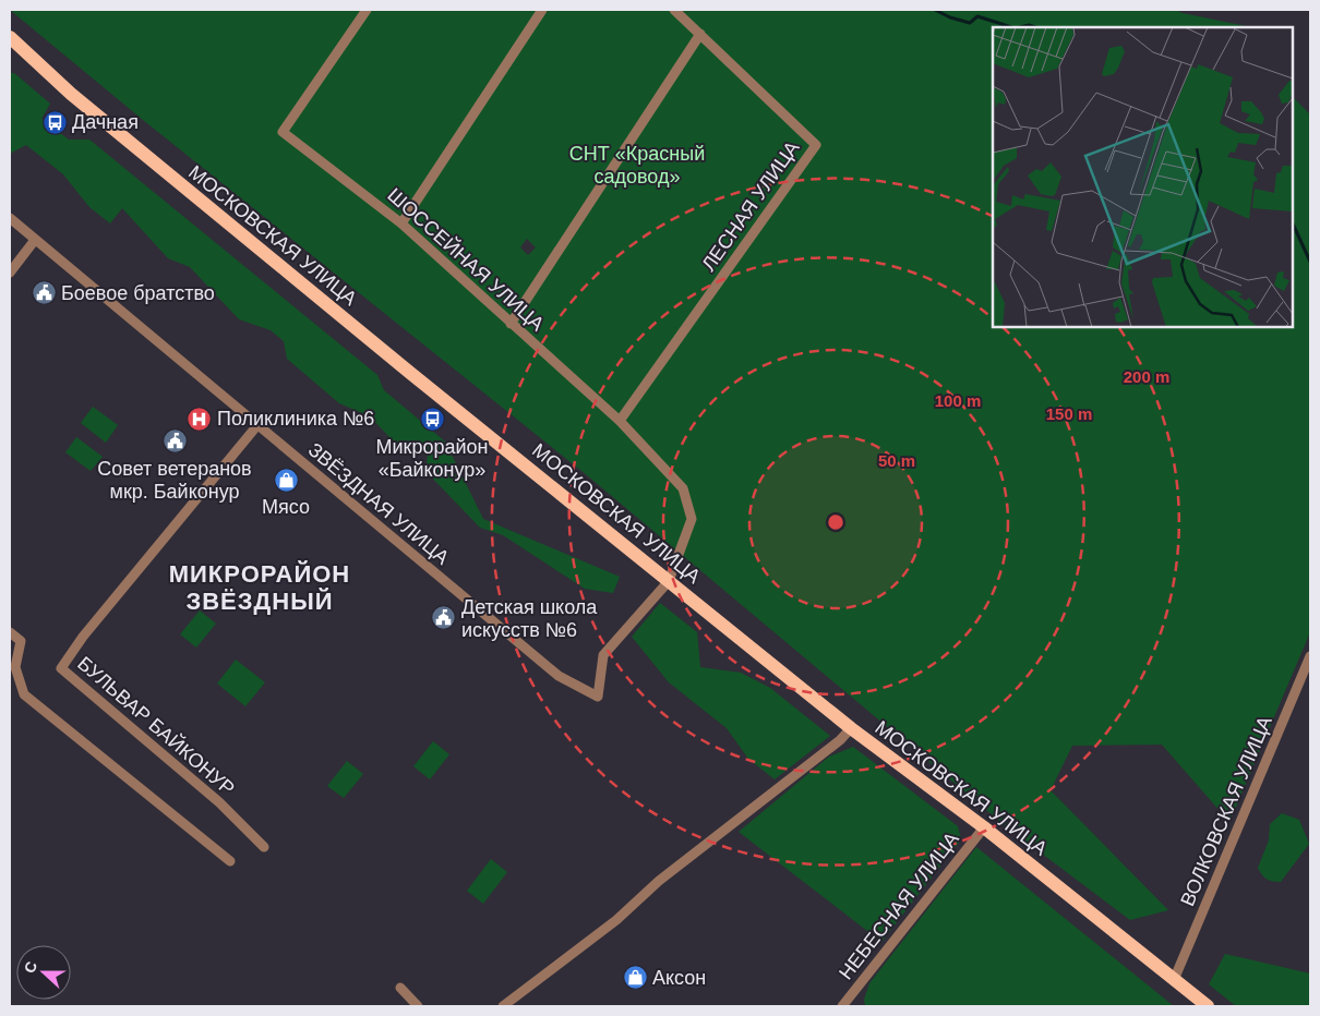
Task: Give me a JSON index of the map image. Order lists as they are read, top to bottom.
{
  "streets": {
    "main road": ["МОСКОВСКАЯ УЛИЦА"],
    "street": [
      "ЛЕСНАЯ УЛИЦА",
      "ШОССЕЙНАЯ УЛИЦА",
      "ЗВЁЗДНАЯ УЛИЦА",
      "БУЛЬВАР БАЙКОНУР",
      "ВОЛКОВСКАЯ УЛИЦА",
      "НЕБЕСНАЯ УЛИЦА"
    ]
  },
  "crossings": [
    ["ЛЕСНАЯ УЛИЦА", "ШОССЕЙНАЯ УЛИЦА"],
    ["МОСКОВСКАЯ УЛИЦА", "ШОССЕЙНАЯ УЛИЦА"],
    ["МОСКОВСКАЯ УЛИЦА", "ЗВЁЗДНАЯ УЛИЦА"],
    ["МОСКОВСКАЯ УЛИЦА", "ВОЛКОВСКАЯ УЛИЦА"],
    ["МОСКОВСКАЯ УЛИЦА", "НЕБЕСНАЯ УЛИЦА"],
    ["ШОССЕЙНАЯ УЛИЦА", "ЗВЁЗДНАЯ УЛИЦА"],
    ["ЗВЁЗДНАЯ УЛИЦА", "БУЛЬВАР БАЙКОНУР"]
  ],
  "districts": ["МИКРОРАЙОН ЗВЁЗДНЫЙ"],
  "parks": ["СНТ «Красный садовод»"],
  "places": {
    "bus stop": ["Дачная", "Микрорайон «Байконур»"],
    "public building": ["Боевое братство", "Совет ветеранов мкр. Байконур", "Детская школа искусств №6"],
    "hospital": ["Поликлиника №6"],
    "shop": ["Мясо", "Аксон"]
  },
  "north": "left",
  "rings": [
    "200 m",
    "100 m",
    "150 m",
    "50 m"
  ]
}
